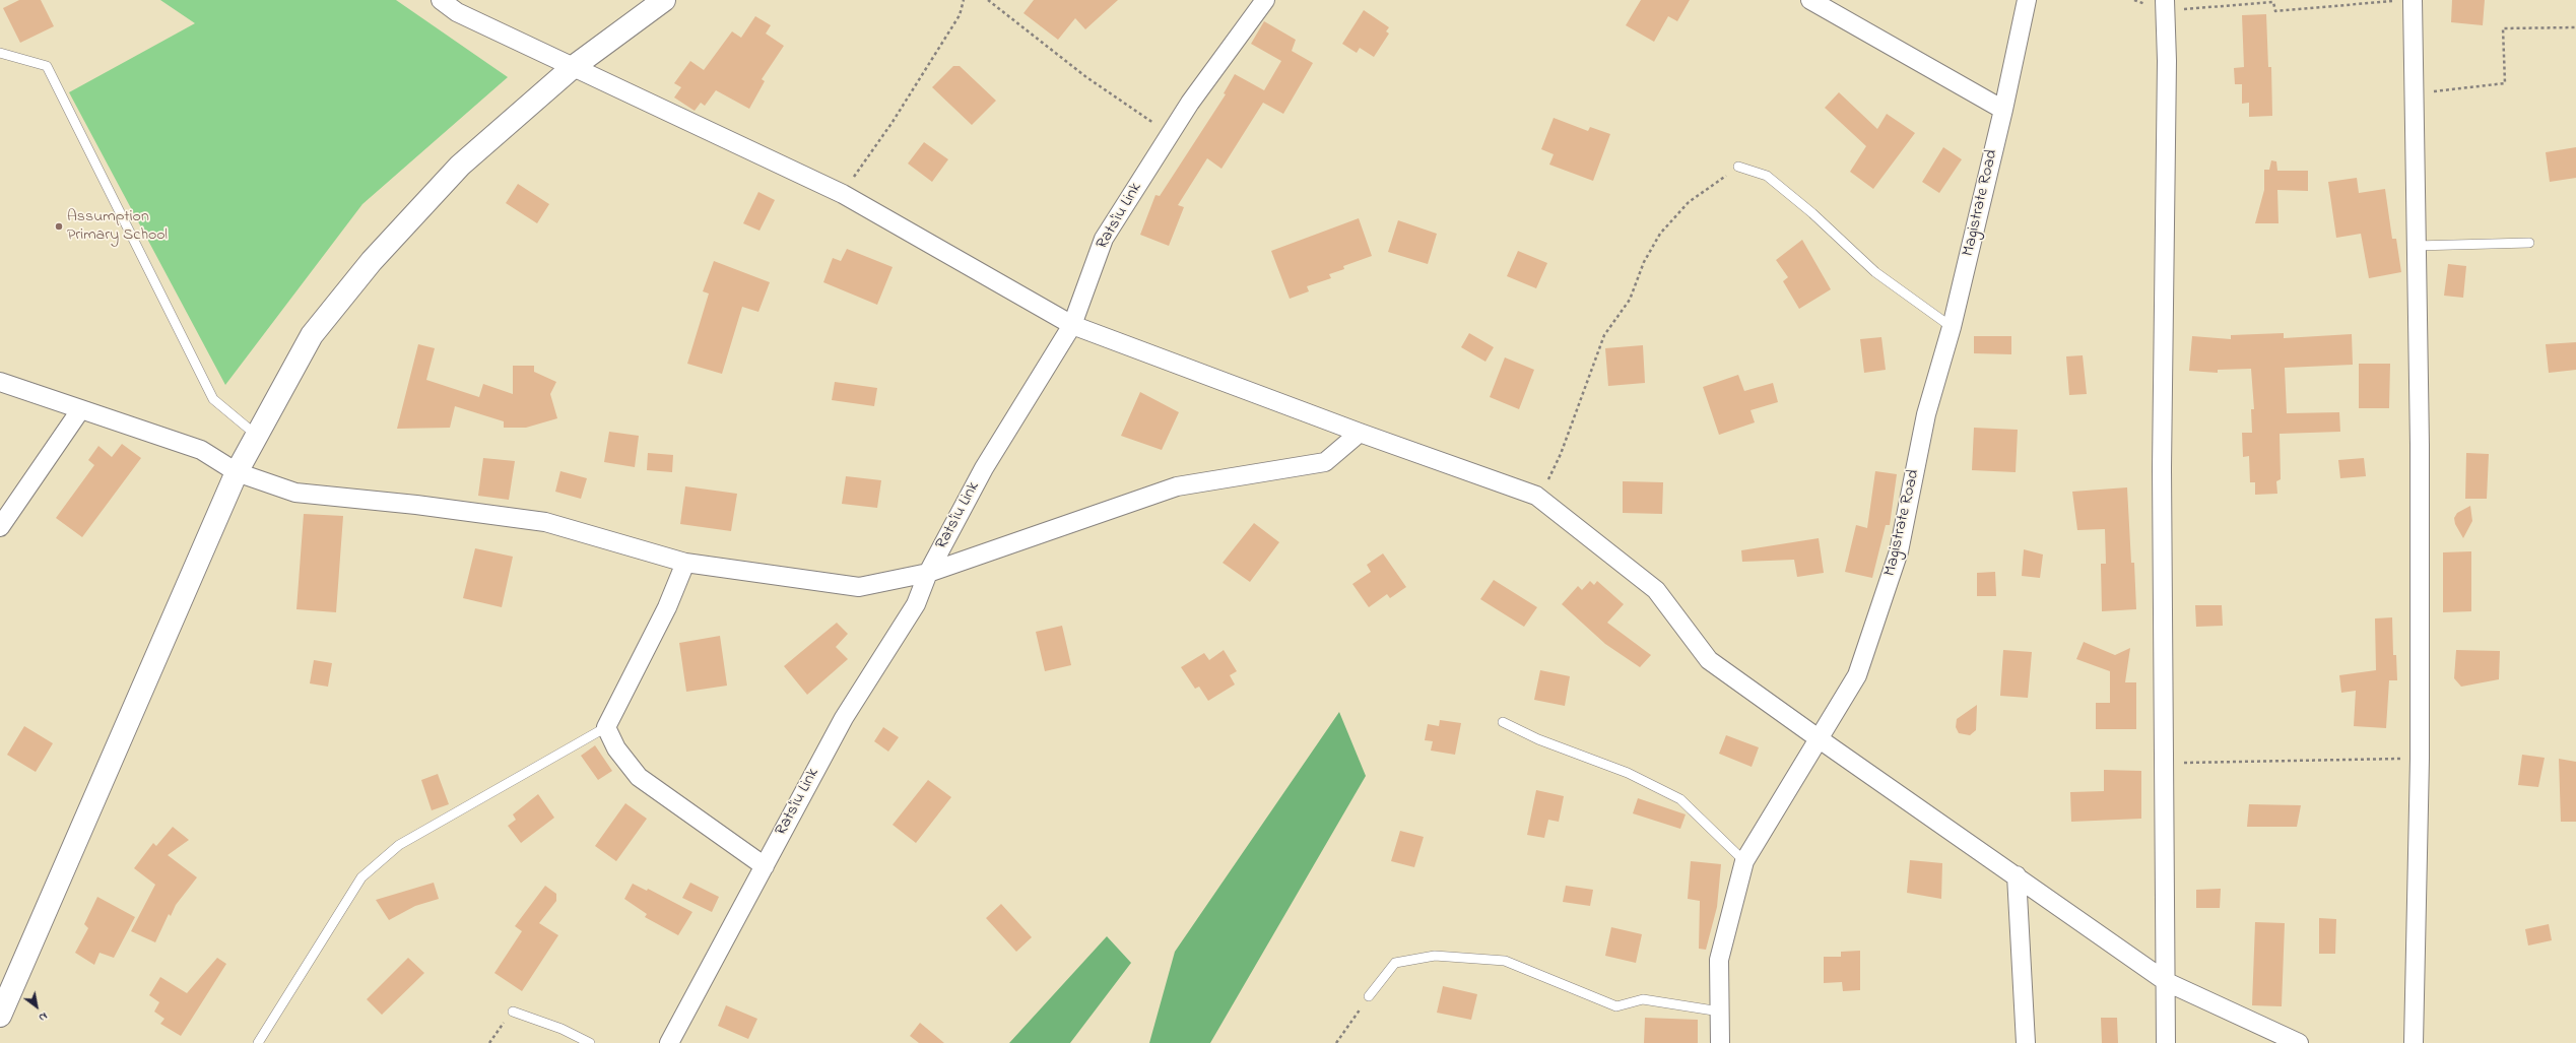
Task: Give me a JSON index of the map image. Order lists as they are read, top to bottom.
{
  "streets": {
    "street": ["Magistrate Road", "Rats'iu Link"]
  },
  "places": ["Assumption Primary School"],
  "north": "bottom right"
}
